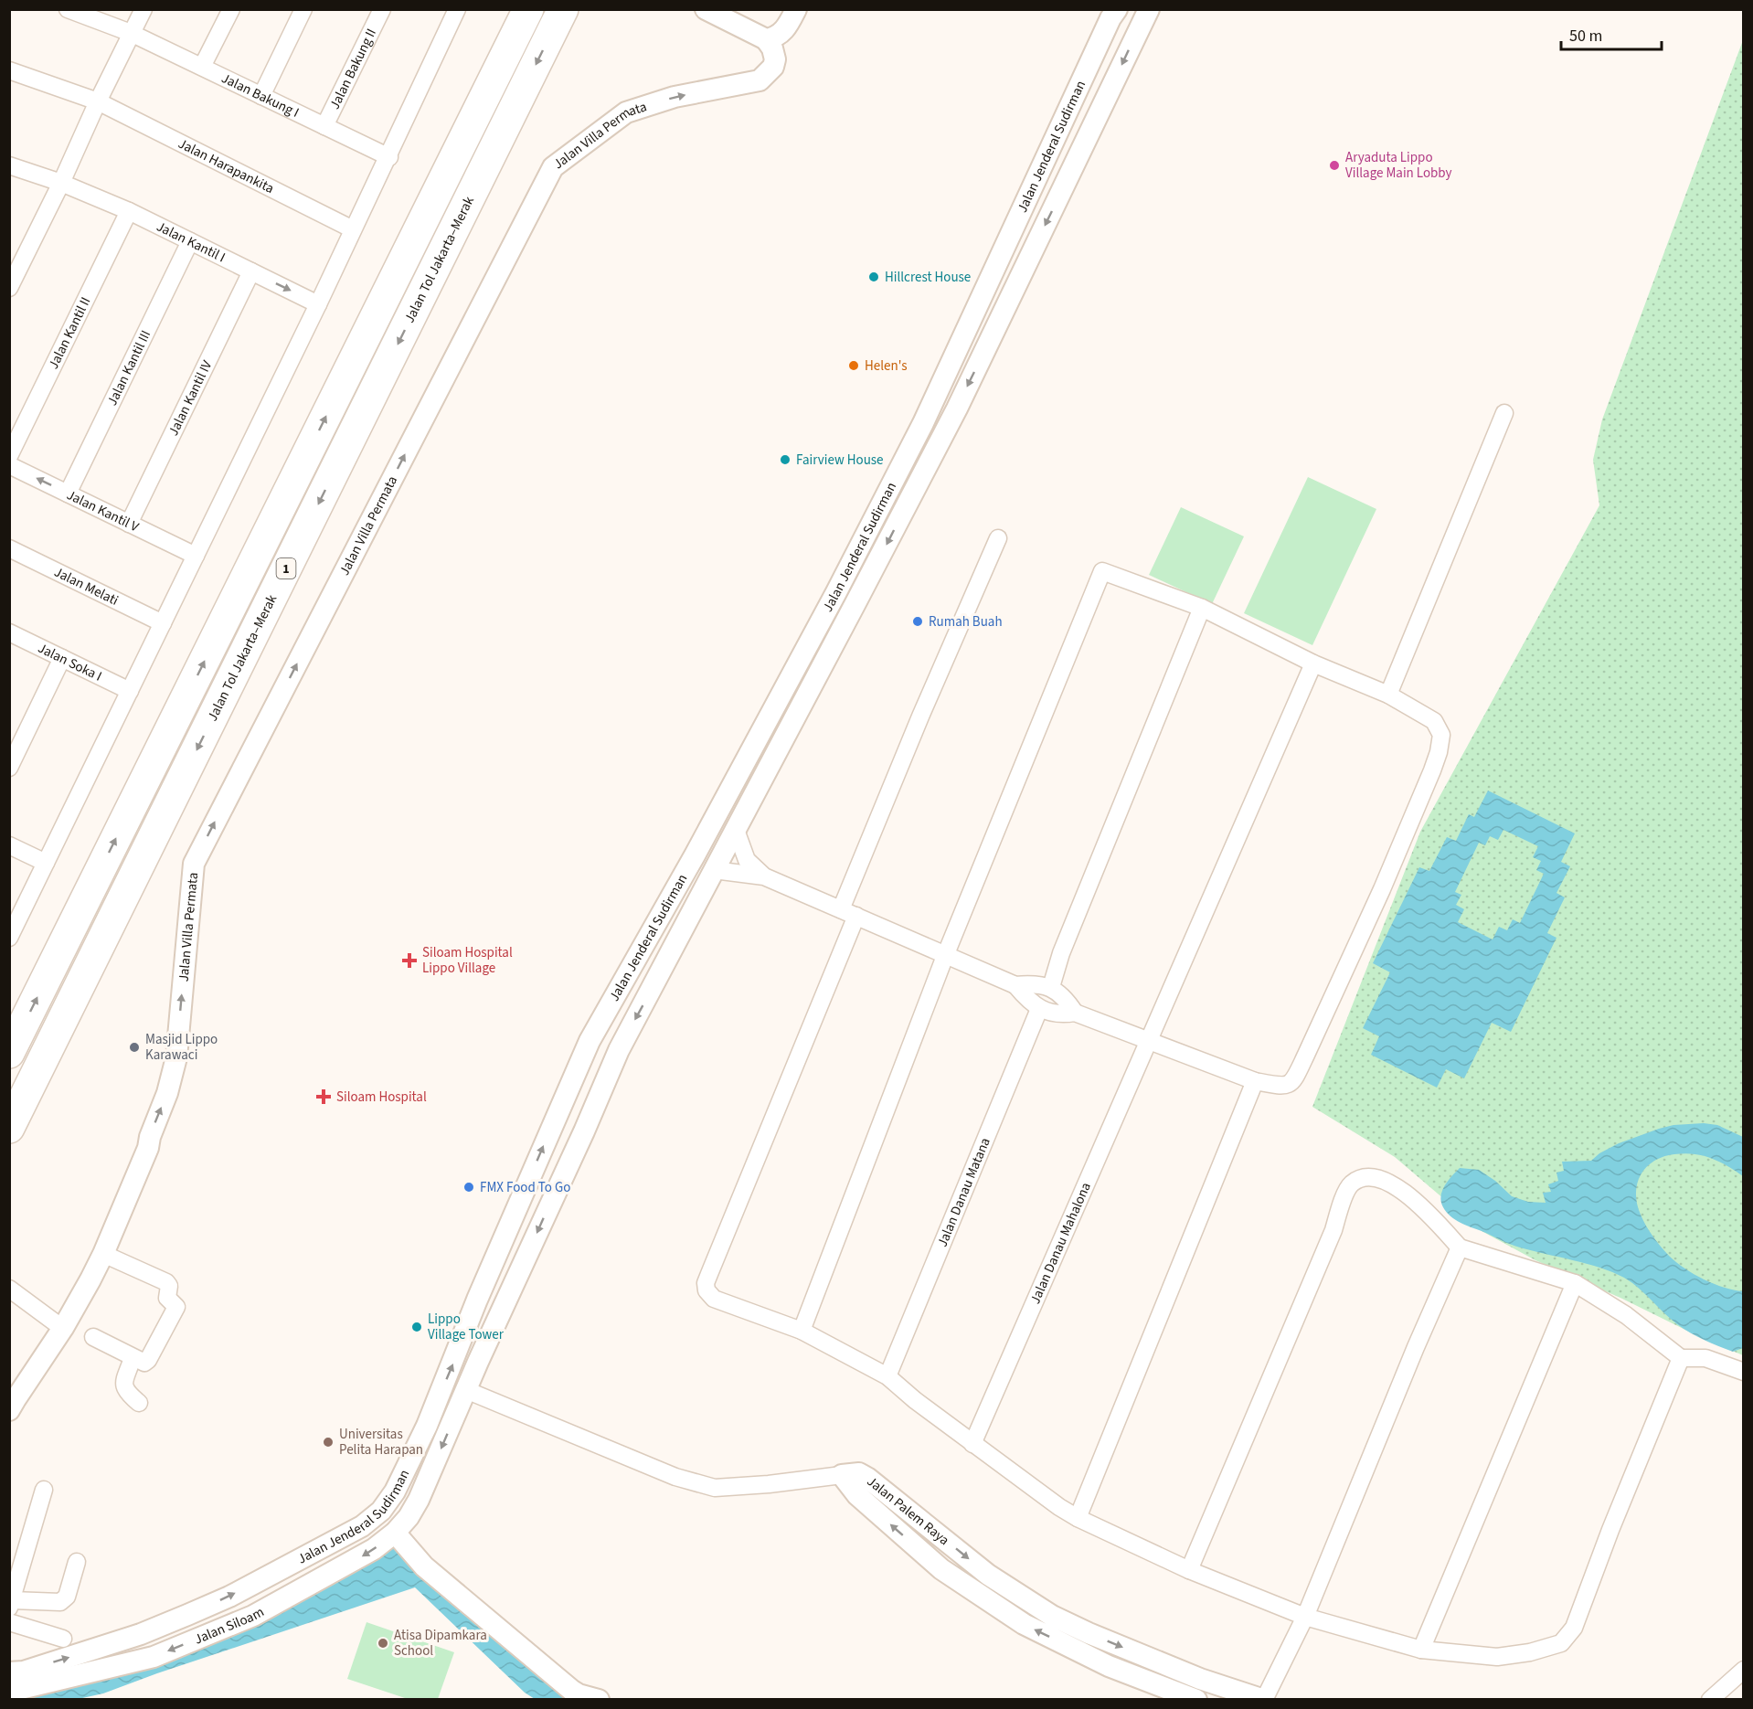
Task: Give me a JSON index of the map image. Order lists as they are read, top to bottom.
{
  "streets": {
    "highway": ["Jalan Tol Jakarta–Merak", "1"],
    "street": [
      "Jalan Bakung II",
      "Jalan Bakung I",
      "Jalan Villa Permata",
      "Jalan Jenderal Sudirman",
      "Jalan Harapankita",
      "Jalan Kantil I",
      "Jalan Kantil II",
      "Jalan Kantil III",
      "Jalan Kantil IV",
      "Jalan Kantil V",
      "Jalan Melati",
      "Jalan Soka I",
      "Jalan Danau Matana",
      "Jalan Danau Mahalona",
      "Jalan Palem Raya",
      "Jalan Siloam"
    ]
  },
  "crossings": [
    ["Jalan Bakung II", "Jalan Bakung I"],
    ["Jalan Jenderal Sudirman", "Jalan Siloam"],
    ["Jalan Kantil I", "Jalan Kantil II"],
    ["Jalan Kantil I", "Jalan Kantil III"],
    ["Jalan Kantil I", "Jalan Kantil IV"],
    ["Jalan Kantil III", "Jalan Kantil V"],
    ["Jalan Kantil IV", "Jalan Kantil V"]
  ],
  "one_way": ["Jalan Siloam"],
  "places": {
    "other": [
      "Aryaduta Lippo Village Main Lobby",
      "Hillcrest House",
      "Helen's",
      "Fairview House",
      "Rumah Buah",
      "Masjid Lippo Karawaci",
      "FMX Food To Go",
      "Lippo Village Tower",
      "Universitas Pelita Harapan",
      "Atisa Dipamkara School"
    ],
    "health": ["Siloam Hospital Lippo Village", "Siloam Hospital"]
  },
  "scale_bar": "50 m"
}
